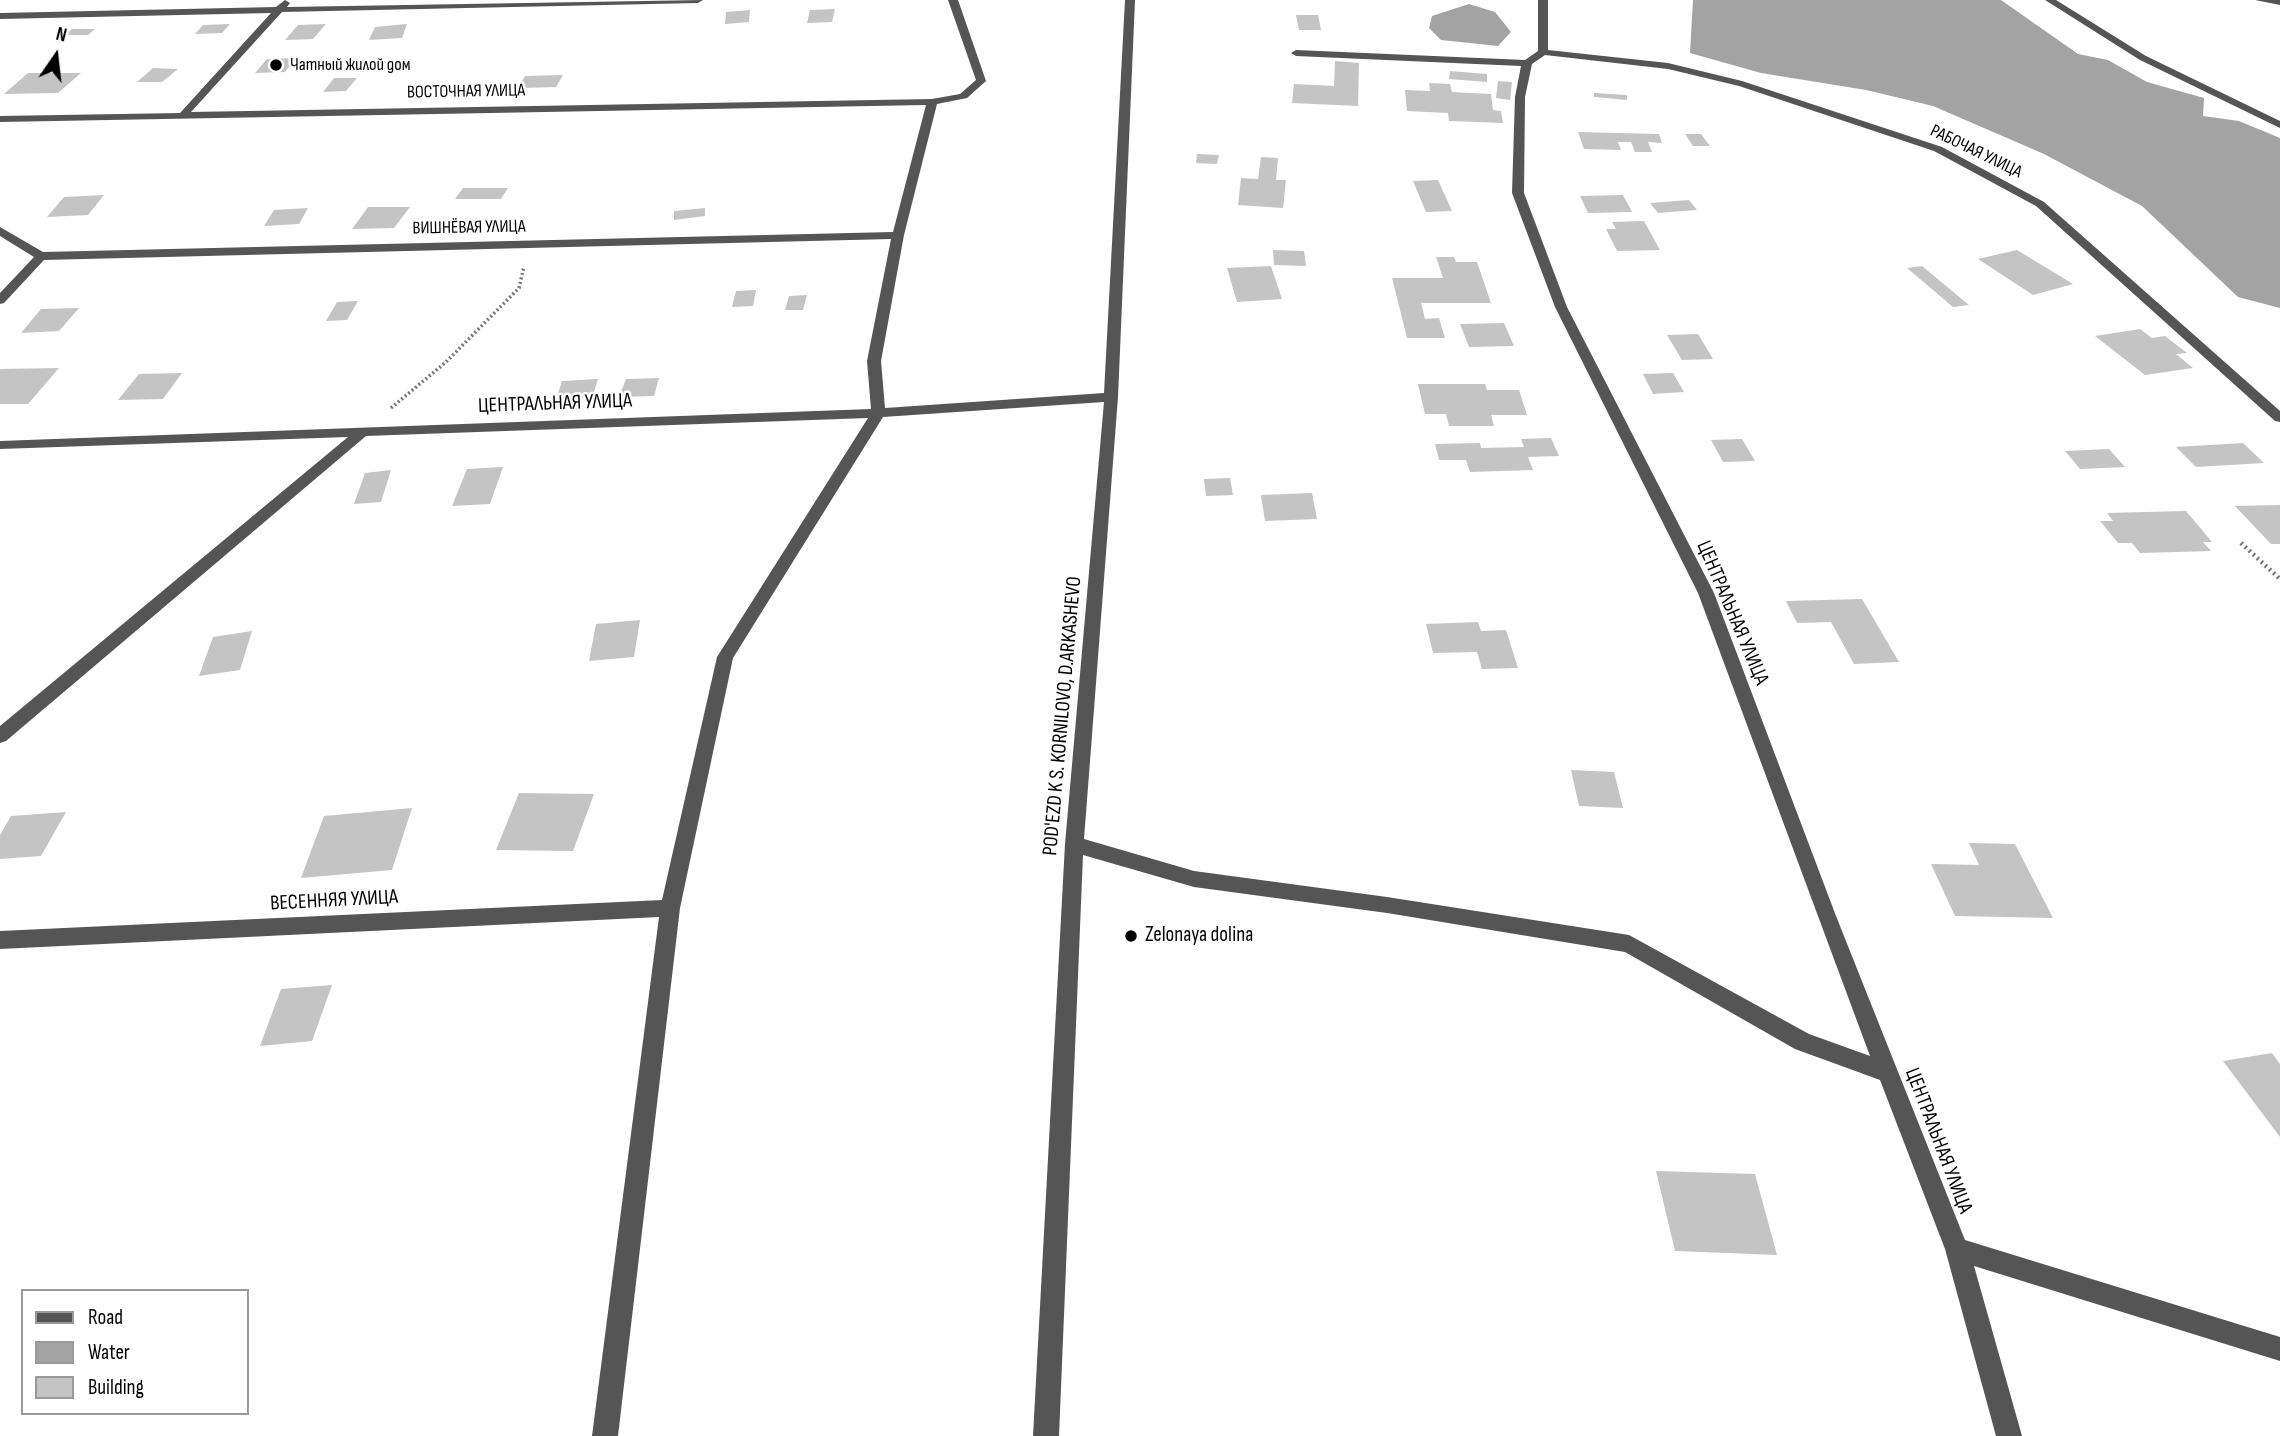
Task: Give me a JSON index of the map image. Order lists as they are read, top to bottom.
{
  "streets": {
    "street": [
      "ВОСТОЧНАЯ УЛИЦА",
      "РАБОЧАЯ УЛИЦА",
      "ВИШНЁВАЯ УЛИЦА",
      "ЦЕНТРАЛЬНАЯ УЛИЦА",
      "POD'EZD K S. KORNILOVO, D.ARKASHEVO",
      "ВЕСЕННЯЯ УЛИЦА"
    ]
  },
  "crossings": [
    ["ЦЕНТРАЛЬНАЯ УЛИЦА", "POD'EZD K S. KORNILOVO, D.ARKASHEVO"]
  ],
  "places": ["Чатный жилой дом", "Zelonaya dolina"],
  "legend": ["Road", "Water", "Building"],
  "north": "top"
}
